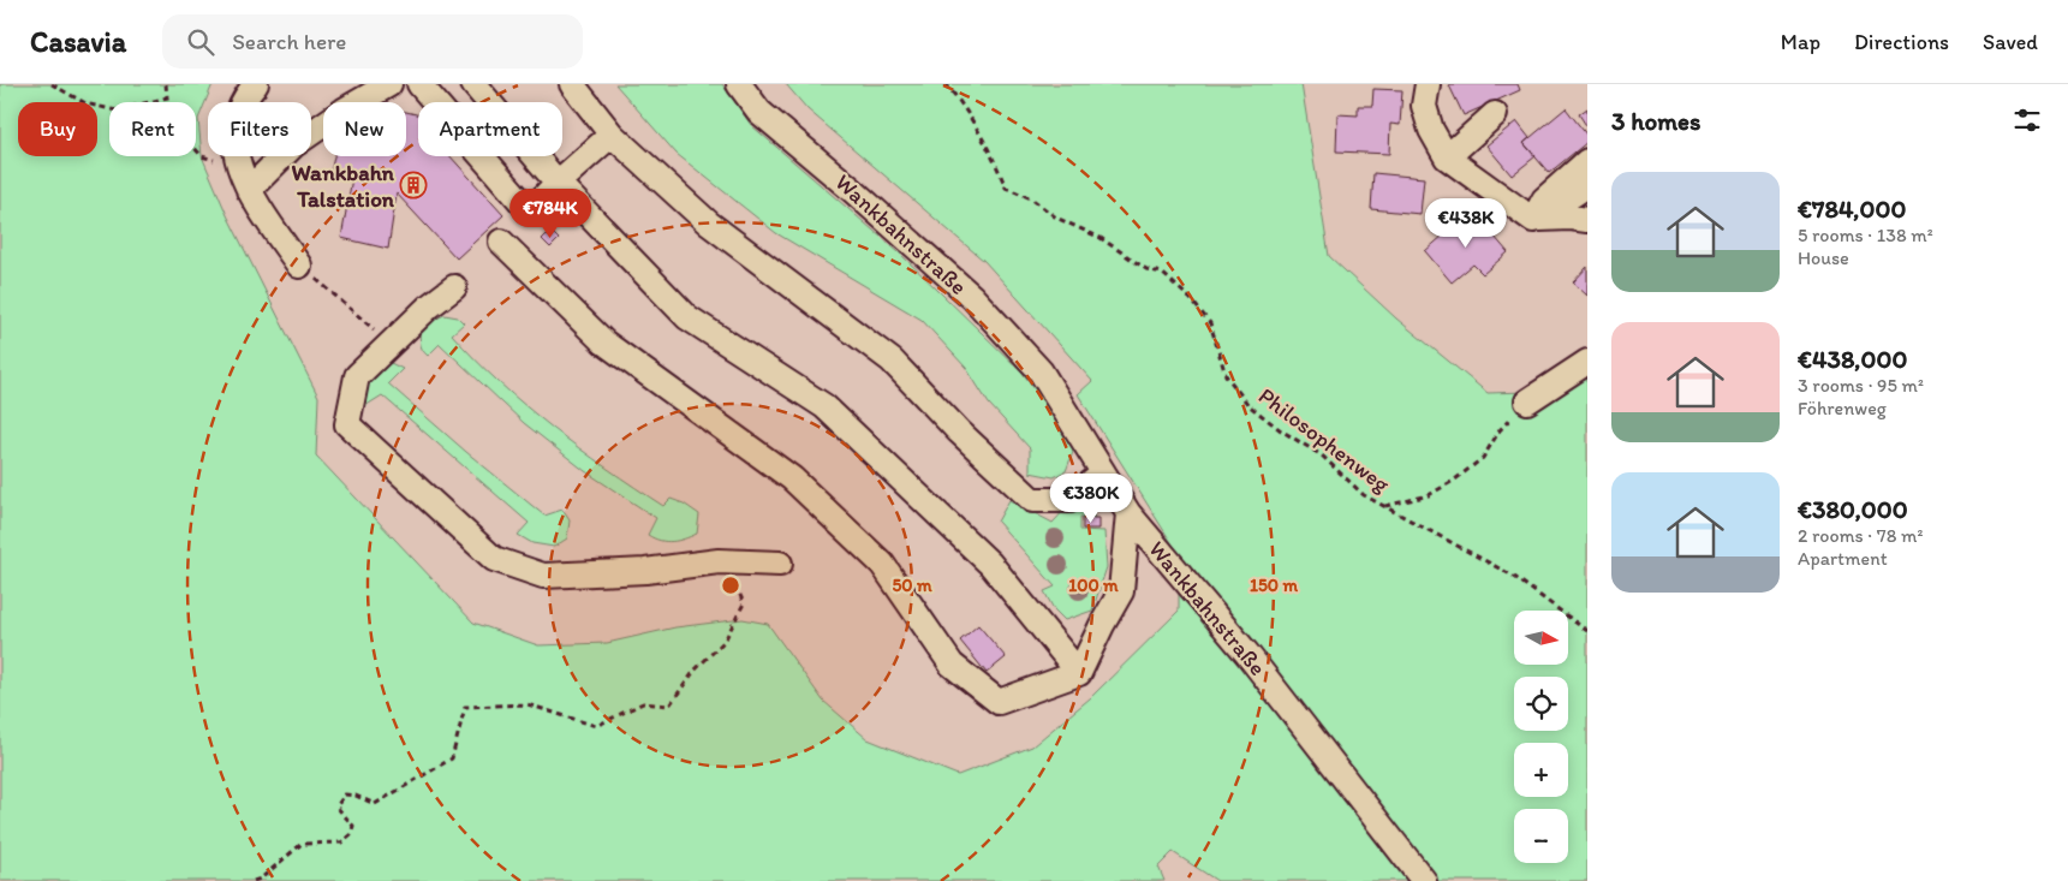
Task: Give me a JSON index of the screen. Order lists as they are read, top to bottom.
{
  "streets": {
    "street": ["Wankbahnstraße"],
    "path": ["Philosophenweg"]
  },
  "places": {
    "building": ["Wankbahn Talstation"]
  },
  "north": "right",
  "page": {
    "header": "Casavia",
    "search": "Search here",
    "nav": ["Map", "Directions", "Saved"],
    "heading": "3 homes",
    "chip": [
      "Buy",
      "Rent",
      "Filters",
      "New",
      "Apartment"
    ],
    "list": [
      {
        "name": "€784,000",
        "note": "5 rooms · 138 m² · House"
      },
      {
        "name": "€438,000",
        "note": "3 rooms · 95 m² · Föhrenweg"
      },
      {
        "name": "€380,000",
        "note": "2 rooms · 78 m² · Apartment"
      }
    ],
    "price": ["€784K", "€438K", "€380K"],
    "map_buttons": ["+", "−"]
  },
  "rings": ["50 m", "100 m", "150 m"]
}
